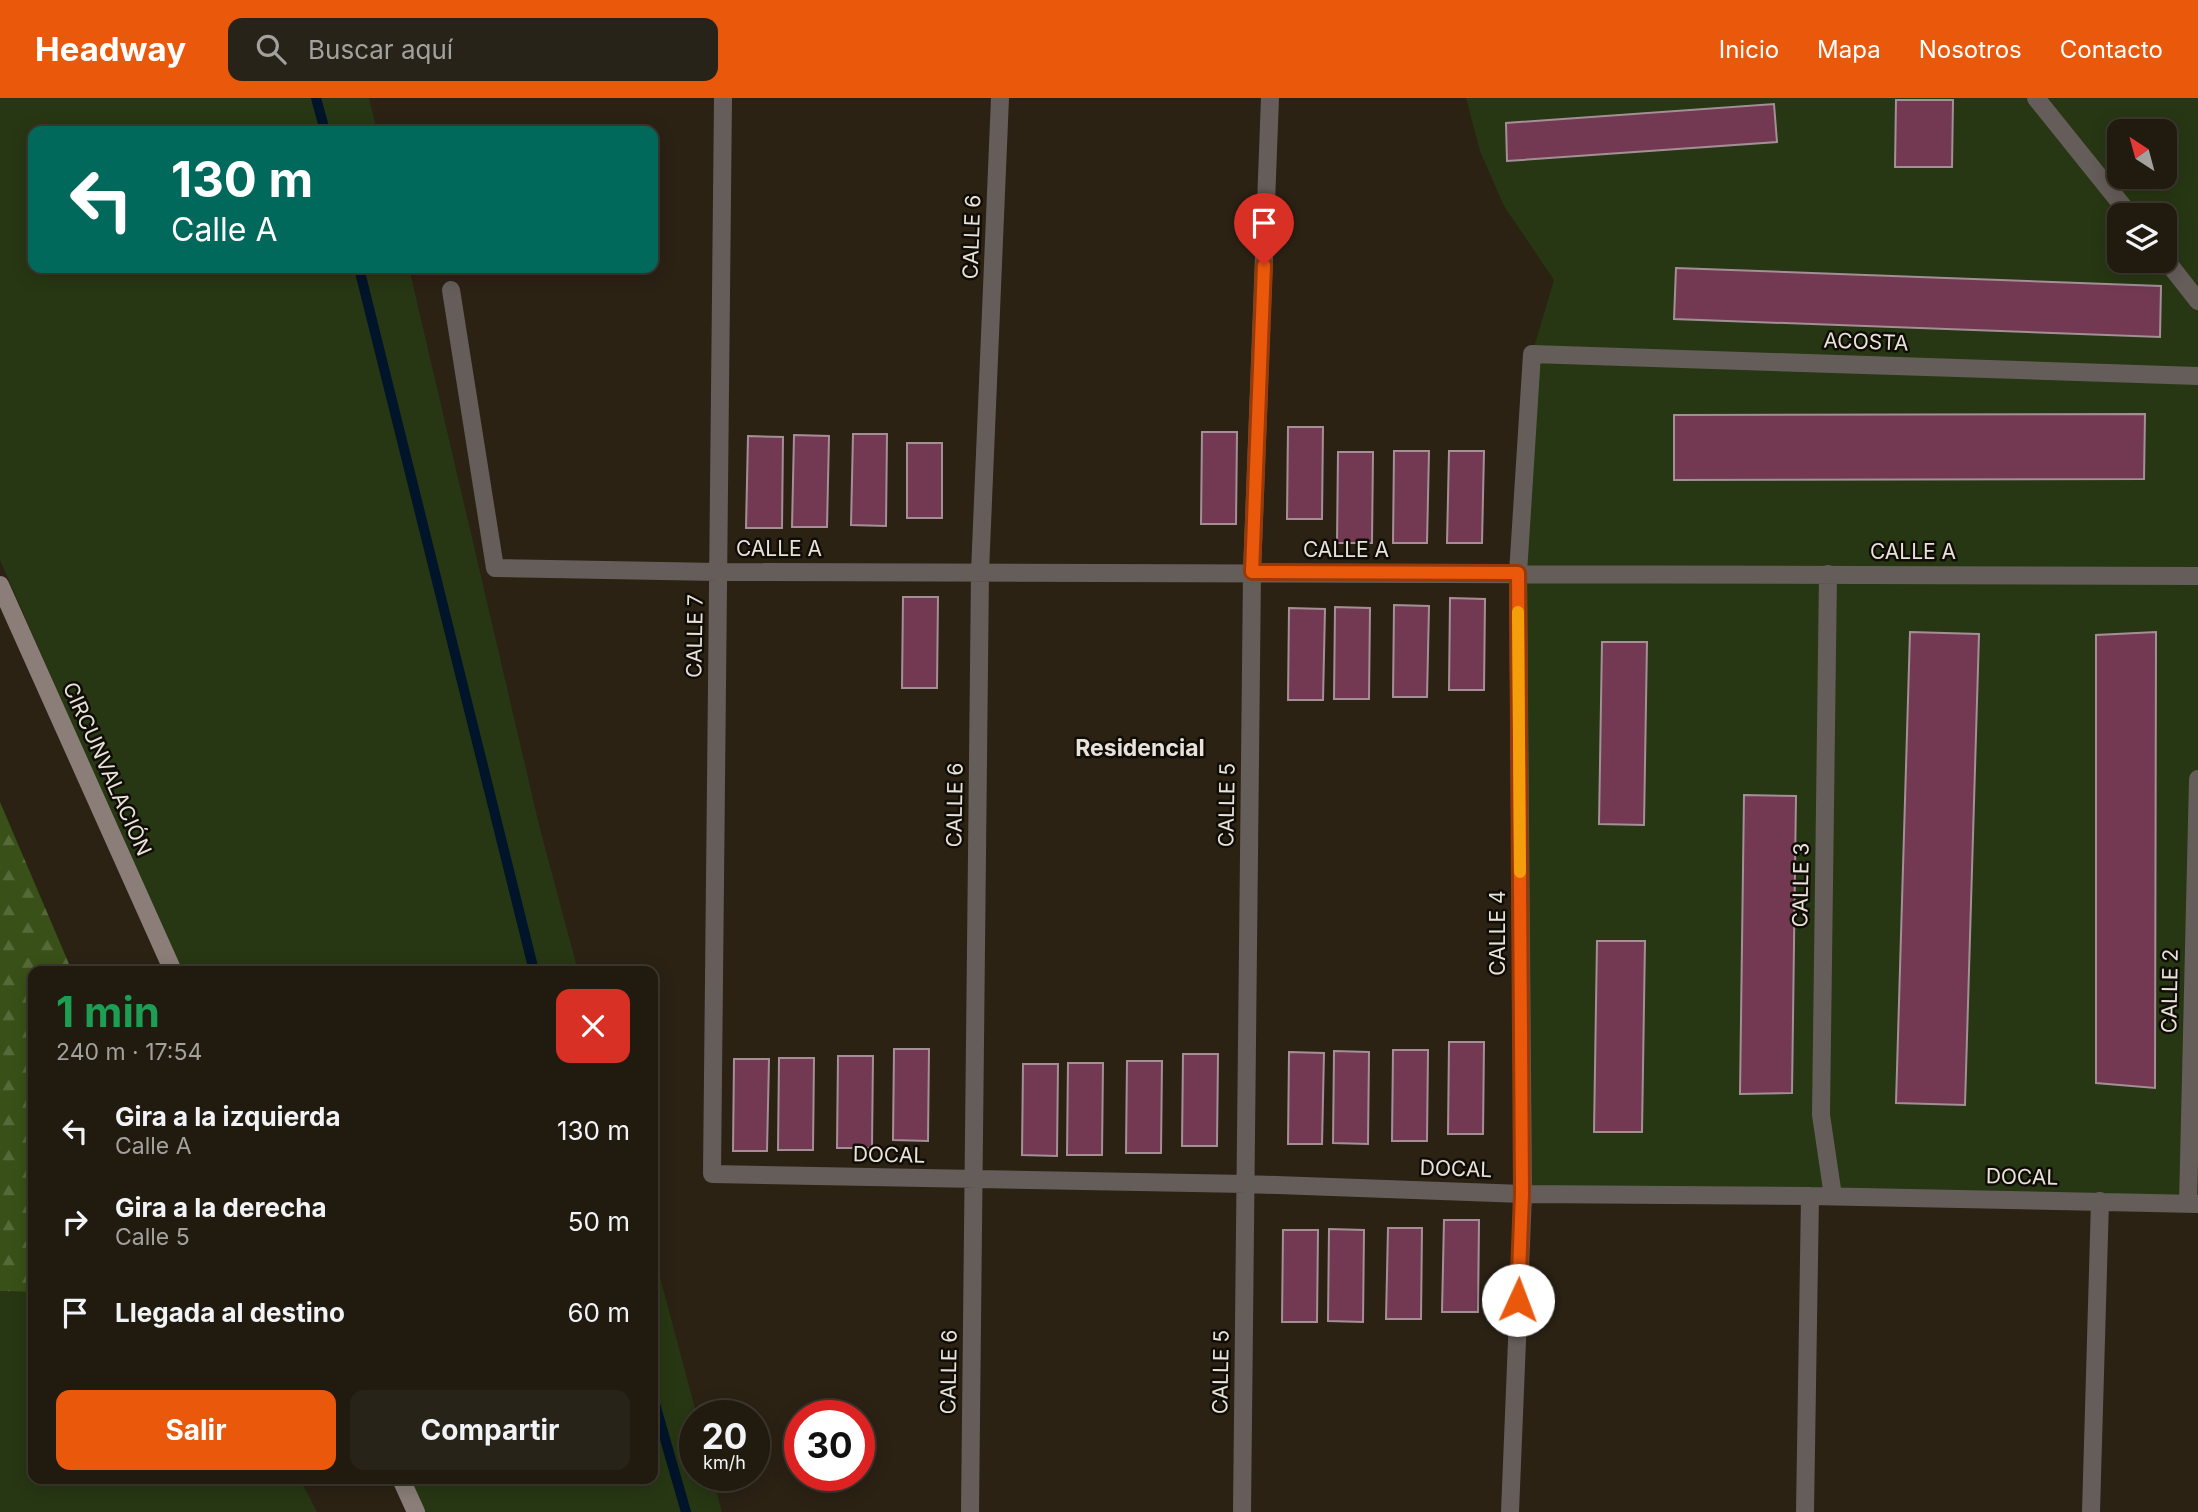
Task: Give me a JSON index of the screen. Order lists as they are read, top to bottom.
{
  "streets": {
    "street": [
      "CALLE 6",
      "ACOSTA",
      "CALLE A",
      "CALLE 7",
      "CIRCUNVALACIÓN",
      "CALLE 5",
      "CALLE 3",
      "CALLE 4",
      "CALLE 2",
      "DOCAL"
    ]
  },
  "crossings": [
    ["CALLE 6", "CALLE A"],
    ["CALLE 6", "DOCAL"],
    ["ACOSTA", "CALLE 4"],
    ["CALLE A", "CALLE 7"],
    ["CALLE A", "CALLE 5"],
    ["CALLE A", "CALLE 3"],
    ["CALLE A", "CALLE 4"],
    ["CALLE 7", "DOCAL"],
    ["CALLE 5", "DOCAL"],
    ["CALLE 3", "DOCAL"],
    ["CALLE 4", "DOCAL"],
    ["CALLE 2", "DOCAL"]
  ],
  "districts": ["Residencial"],
  "north": "top left",
  "page": {
    "header": "Headway",
    "search": "Buscar aquí",
    "nav": [
      "Inicio",
      "Mapa",
      "Nosotros",
      "Contacto"
    ],
    "turn": ["130 m", "Calle A"],
    "heading": ["1 min", "240 m · 17:54"],
    "list": [
      {
        "name": "Gira a la izquierda",
        "note": "Calle A",
        "value": "130 m"
      },
      {
        "name": "Gira a la derecha",
        "note": "Calle 5",
        "value": "50 m"
      },
      {
        "name": "Llegada al destino",
        "value": "60 m"
      }
    ],
    "buttons": ["Salir", "Compartir"],
    "speed": "20 km/h",
    "limit": "30"
  }
}
